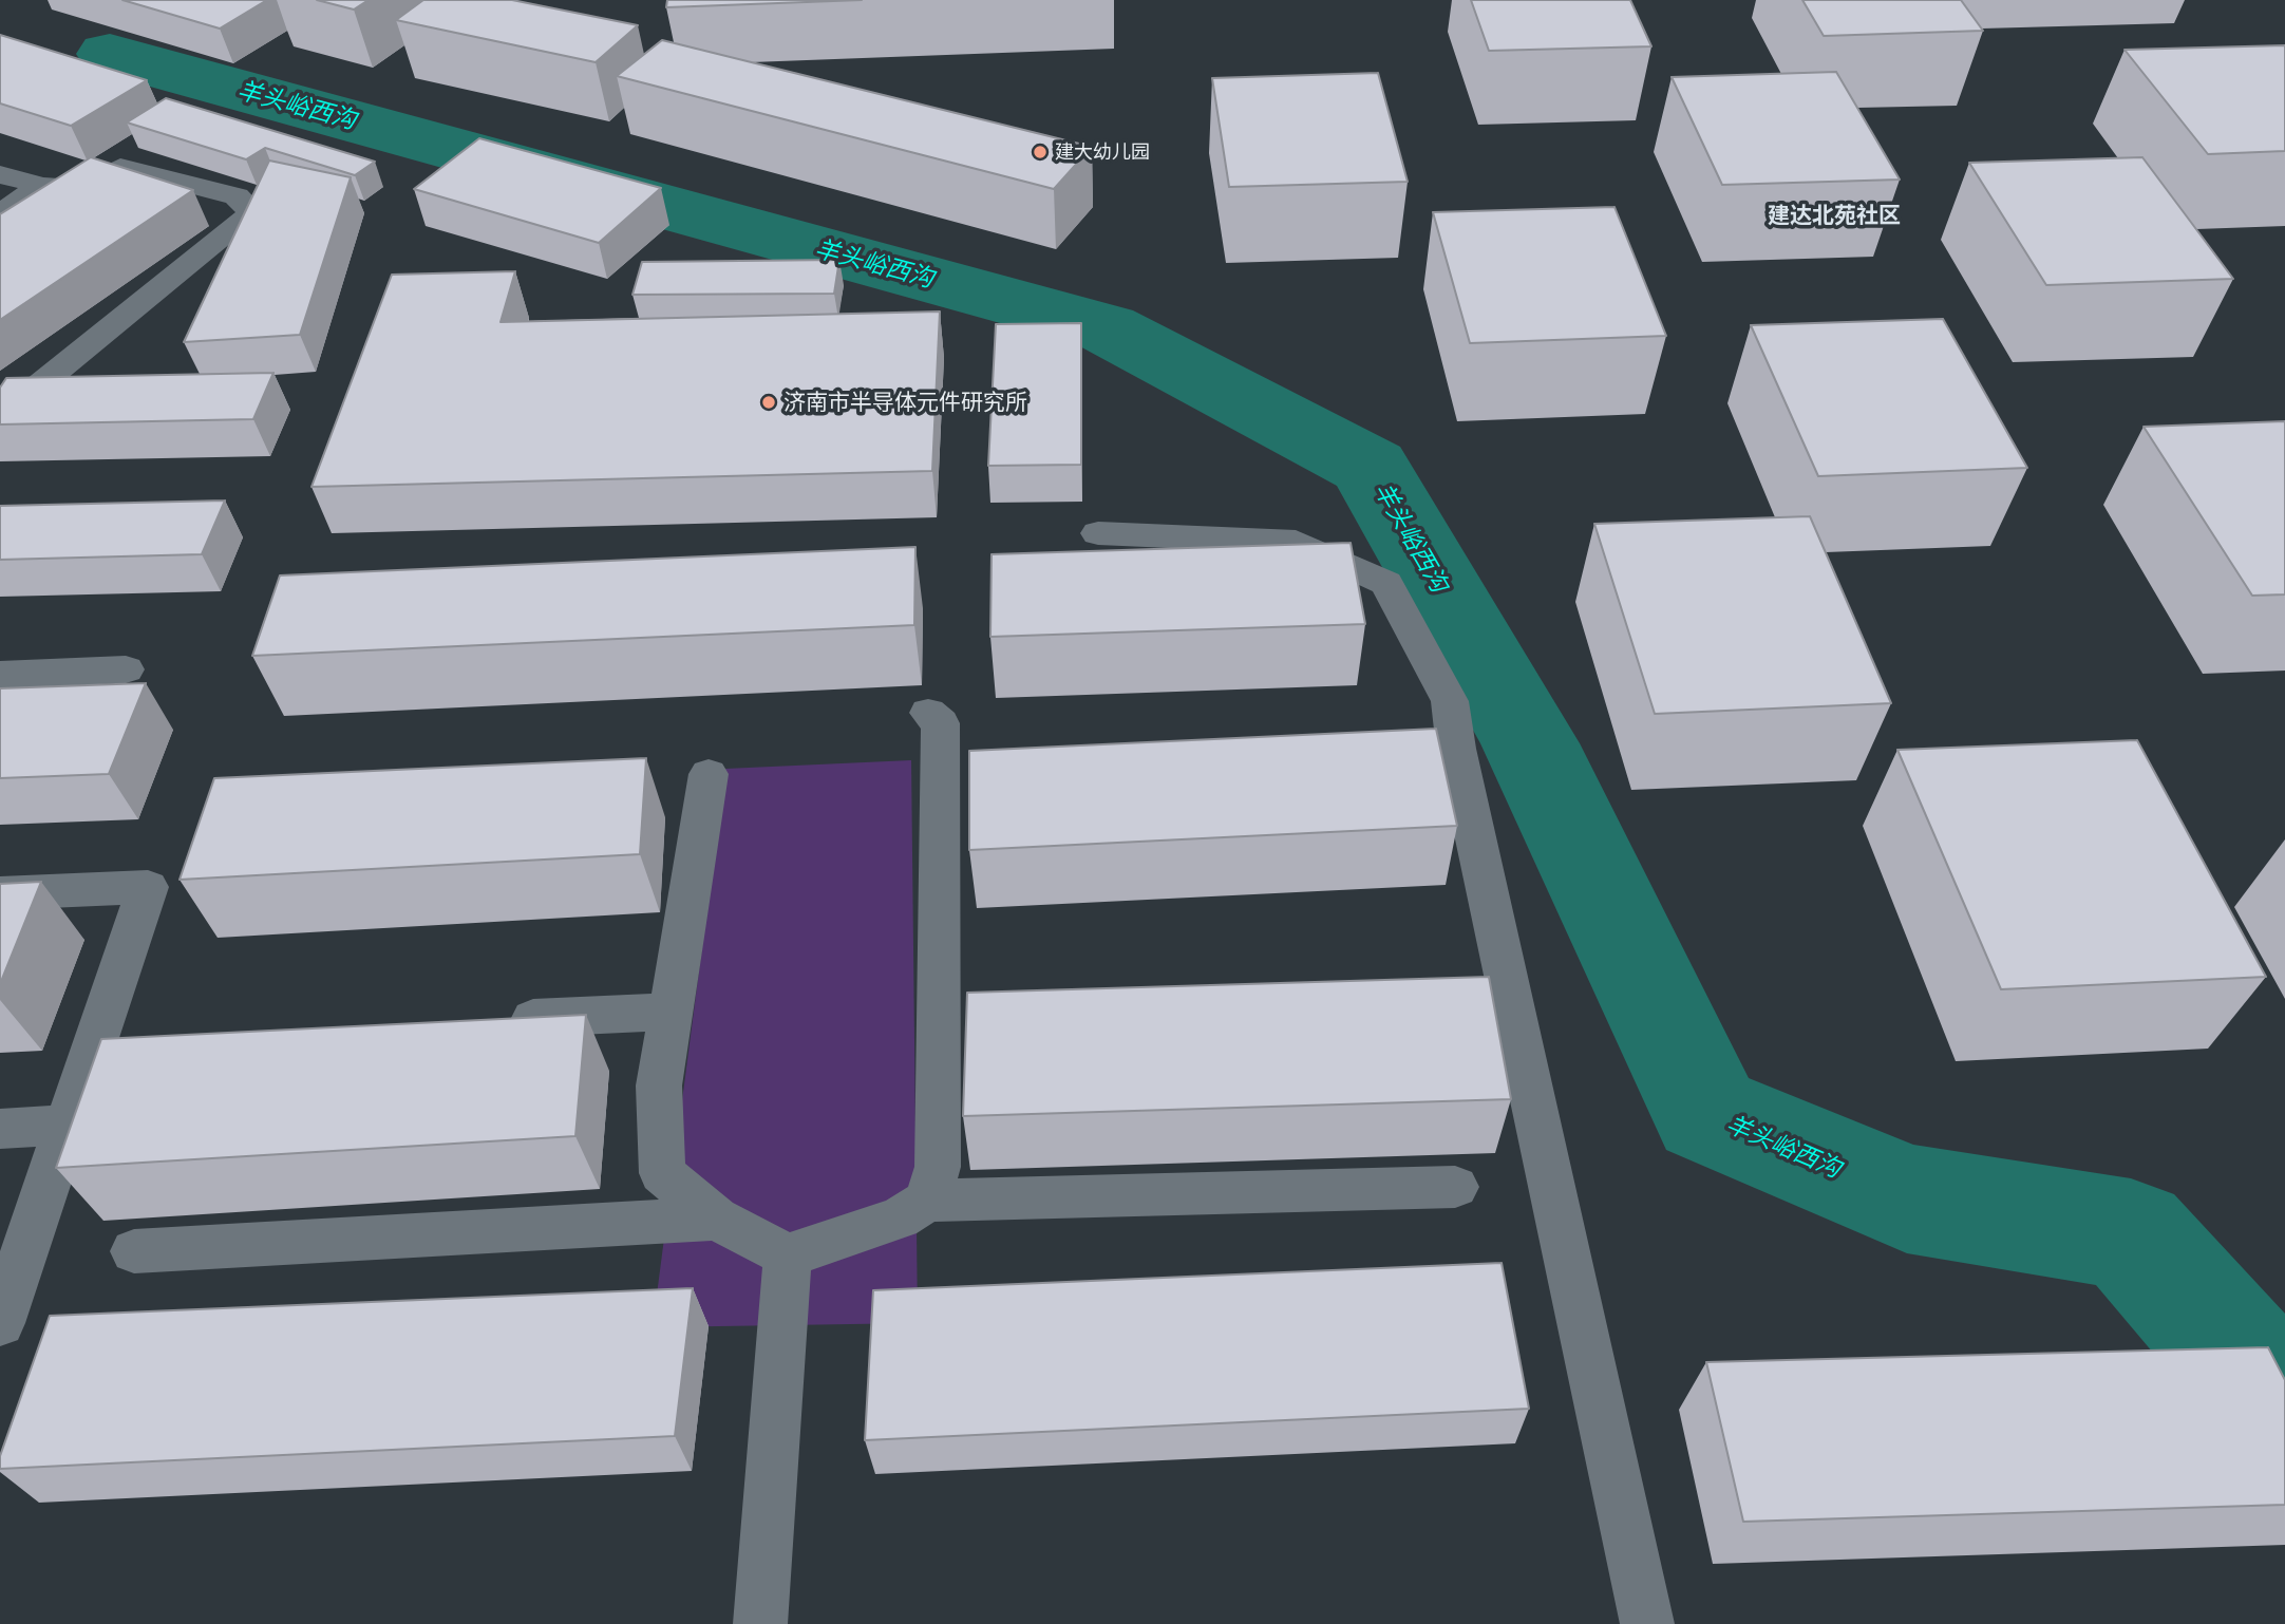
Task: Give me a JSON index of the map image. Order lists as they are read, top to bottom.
{
  "districts": ["建达北苑社区"],
  "water": ["羊头峪西沟"],
  "places": ["建大幼儿园", "济南市半导体元件研究所"]
}
